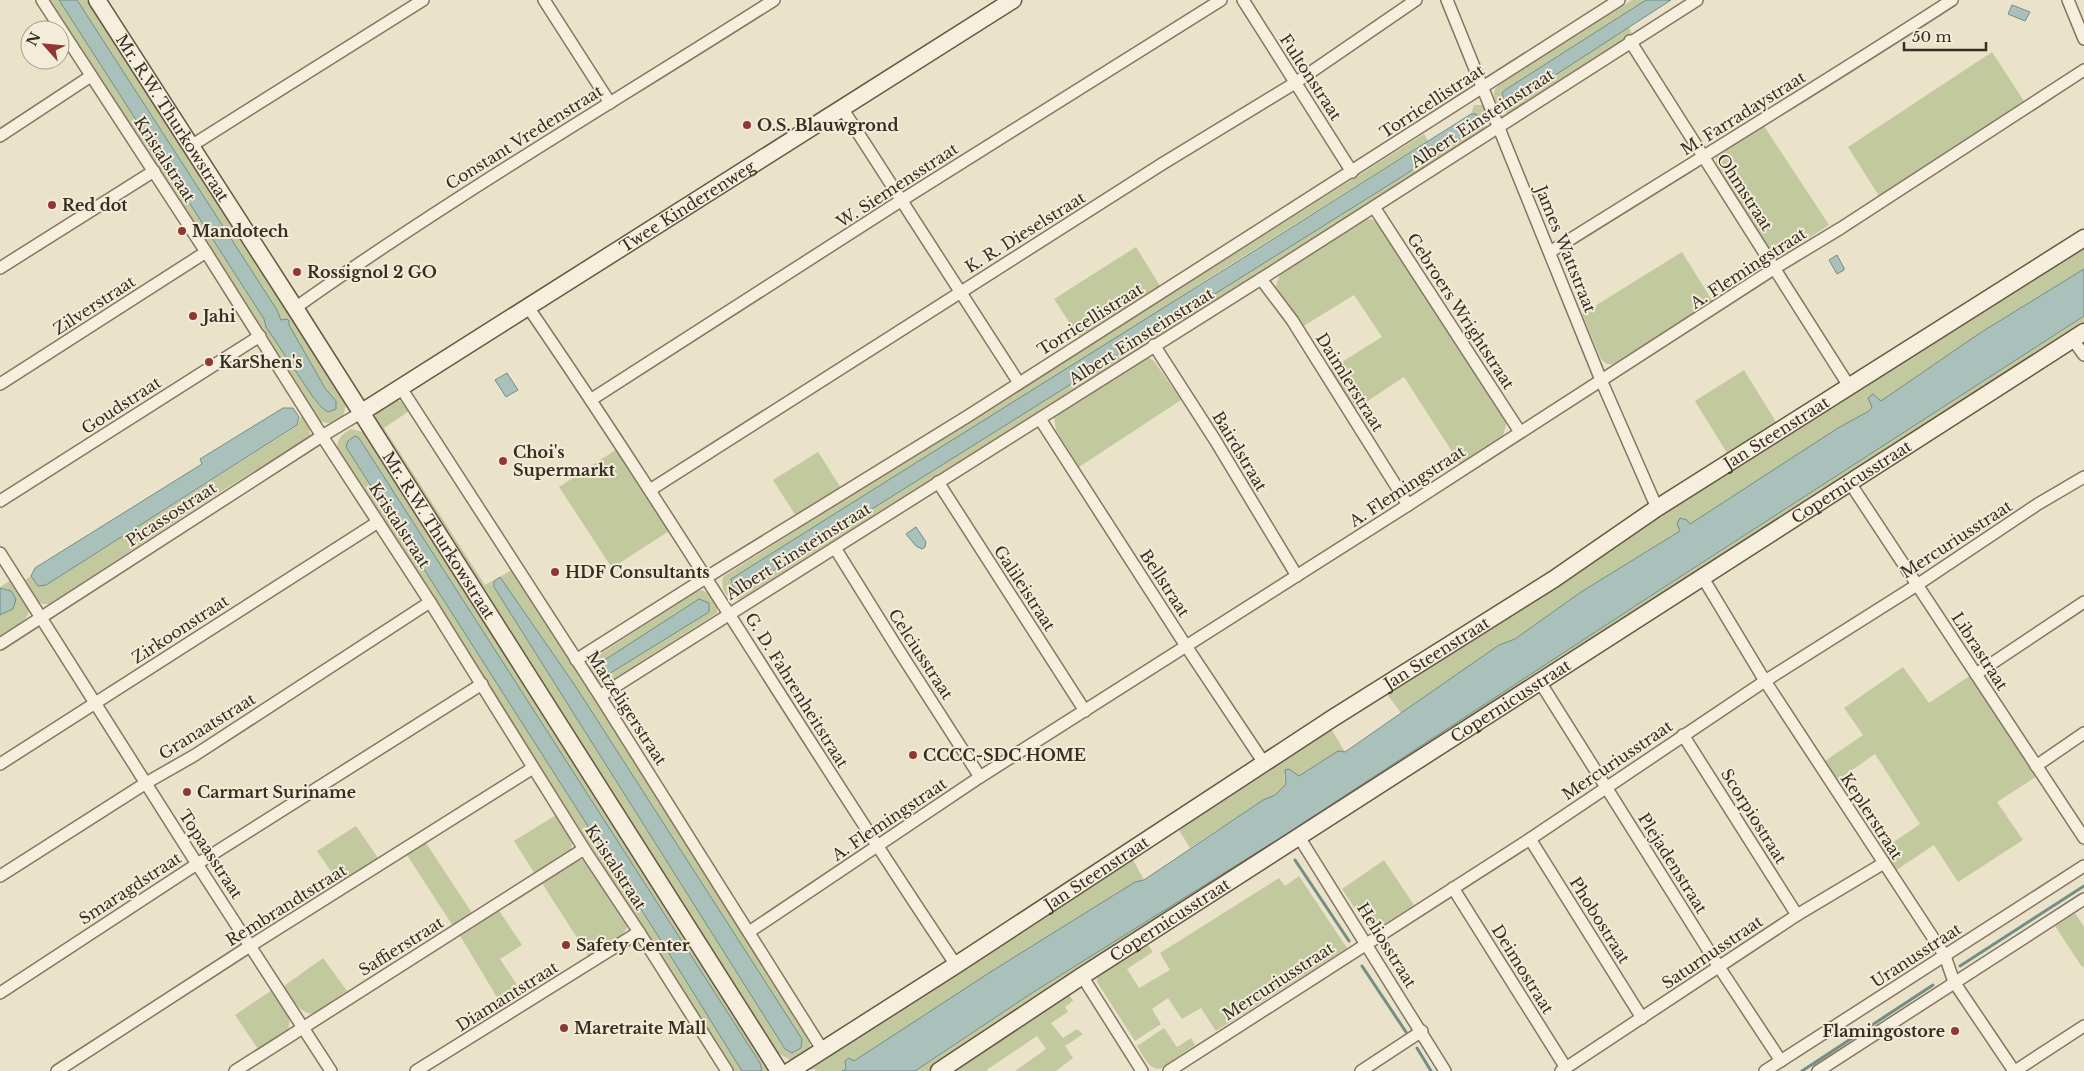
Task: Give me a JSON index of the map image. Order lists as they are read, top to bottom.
{
  "streets": {
    "street": [
      "Fultonstraat",
      "Torricellistraat",
      "M. Farradaystraat",
      "Mr. R.W. Thurkowstraat",
      "Albert Einsteinstraat",
      "Constant Vredenstraat",
      "Kristalstraat",
      "W. Siemensstraat",
      "Ohmstraat",
      "Twee Kinderenweg",
      "K. R. Dieselstraat",
      "James Wattstraat",
      "A. Flemingstraat",
      "Zilverstraat",
      "Gebroers Wrightstraat",
      "Daimlerstraat",
      "Goudstraat",
      "Jan Steenstraat",
      "Bairdstraat",
      "Copernicusstraat",
      "Picassostraat",
      "Mercuriusstraat",
      "Bellstraat",
      "Galileistraat",
      "Zirkoonstraat",
      "Librastraat",
      "Celciusstraat",
      "G. D. Fahrenheitstraat",
      "Matzeligerstraat",
      "Granaatstraat",
      "Scorpiostraat",
      "Keplerstraat",
      "Topaasstraat",
      "Plejadenstraat",
      "Smaragdstraat",
      "Rembrandtstraat",
      "Phobostraat",
      "Heliosstraat",
      "Saffierstraat",
      "Saturnusstraat",
      "Uranusstraat",
      "Deimostraat",
      "Diamantstraat"
    ]
  },
  "crossings": [
    ["Fultonstraat", "Torricellistraat"],
    ["Fultonstraat", "K. R. Dieselstraat"],
    ["Torricellistraat", "James Wattstraat"],
    ["Torricellistraat", "G. D. Fahrenheitstraat"],
    ["Torricellistraat", "Matzeligerstraat"],
    ["M. Farradaystraat", "Ohmstraat"],
    ["M. Farradaystraat", "James Wattstraat"],
    ["Mr. R.W. Thurkowstraat", "Constant Vredenstraat"],
    ["Mr. R.W. Thurkowstraat", "Twee Kinderenweg"],
    ["Mr. R.W. Thurkowstraat", "Picassostraat"],
    ["Albert Einsteinstraat", "Ohmstraat"],
    ["Albert Einsteinstraat", "James Wattstraat"],
    ["Albert Einsteinstraat", "Gebroers Wrightstraat"],
    ["Albert Einsteinstraat", "Daimlerstraat"],
    ["Albert Einsteinstraat", "Bairdstraat"],
    ["Albert Einsteinstraat", "Bellstraat"],
    ["Albert Einsteinstraat", "Galileistraat"],
    ["Albert Einsteinstraat", "Celciusstraat"],
    ["Albert Einsteinstraat", "G. D. Fahrenheitstraat"],
    ["Albert Einsteinstraat", "Matzeligerstraat"],
    ["Kristalstraat", "Zilverstraat"],
    ["Kristalstraat", "Goudstraat"],
    ["Kristalstraat", "Picassostraat"],
    ["Kristalstraat", "Zirkoonstraat"],
    ["Kristalstraat", "Granaatstraat"],
    ["Kristalstraat", "Smaragdstraat"],
    ["Kristalstraat", "Rembrandtstraat"],
    ["Kristalstraat", "Saffierstraat"],
    ["Kristalstraat", "Diamantstraat"],
    ["W. Siemensstraat", "G. D. Fahrenheitstraat"],
    ["Ohmstraat", "A. Flemingstraat"],
    ["Ohmstraat", "Jan Steenstraat"],
    ["Twee Kinderenweg", "Picassostraat"],
    ["Twee Kinderenweg", "G. D. Fahrenheitstraat"],
    ["Twee Kinderenweg", "Matzeligerstraat"],
    ["K. R. Dieselstraat", "G. D. Fahrenheitstraat"],
    ["James Wattstraat", "A. Flemingstraat"],
    ["James Wattstraat", "Jan Steenstraat"],
    ["A. Flemingstraat", "Gebroers Wrightstraat"],
    ["A. Flemingstraat", "Daimlerstraat"],
    ["A. Flemingstraat", "Bairdstraat"],
    ["A. Flemingstraat", "Bellstraat"],
    ["A. Flemingstraat", "Galileistraat"],
    ["A. Flemingstraat", "Celciusstraat"],
    ["A. Flemingstraat", "G. D. Fahrenheitstraat"],
    ["A. Flemingstraat", "Matzeligerstraat"],
    ["Jan Steenstraat", "Bellstraat"],
    ["Jan Steenstraat", "G. D. Fahrenheitstraat"],
    ["Jan Steenstraat", "Matzeligerstraat"],
    ["Copernicusstraat", "Librastraat"],
    ["Copernicusstraat", "Keplerstraat"],
    ["Copernicusstraat", "Plejadenstraat"],
    ["Copernicusstraat", "Heliosstraat"],
    ["Picassostraat", "Topaasstraat"],
    ["Mercuriusstraat", "Librastraat"],
    ["Mercuriusstraat", "Scorpiostraat"],
    ["Mercuriusstraat", "Keplerstraat"],
    ["Mercuriusstraat", "Plejadenstraat"],
    ["Mercuriusstraat", "Phobostraat"],
    ["Mercuriusstraat", "Heliosstraat"],
    ["Mercuriusstraat", "Deimostraat"],
    ["Zirkoonstraat", "Topaasstraat"],
    ["Granaatstraat", "Topaasstraat"],
    ["Scorpiostraat", "Saturnusstraat"],
    ["Keplerstraat", "Saturnusstraat"],
    ["Keplerstraat", "Uranusstraat"],
    ["Topaasstraat", "Smaragdstraat"],
    ["Topaasstraat", "Rembrandtstraat"],
    ["Topaasstraat", "Saffierstraat"],
    ["Plejadenstraat", "Saturnusstraat"],
    ["Plejadenstraat", "Uranusstraat"],
    ["Phobostraat", "Saturnusstraat"],
    ["Saturnusstraat", "Deimostraat"]
  ],
  "places": [
    "O.S. Blauwgrond",
    "Red dot",
    "Mandotech",
    "Rossignol 2 GO",
    "Jahi",
    "KarShen's",
    "Choi's Supermarkt",
    "HDF Consultants",
    "CCCC-SDC HOME",
    "Carmart Suriname",
    "Safety Center",
    "Maretraite Mall",
    "Flamingostore"
  ],
  "scale_bar": "50 m",
  "north": "top left"
}
